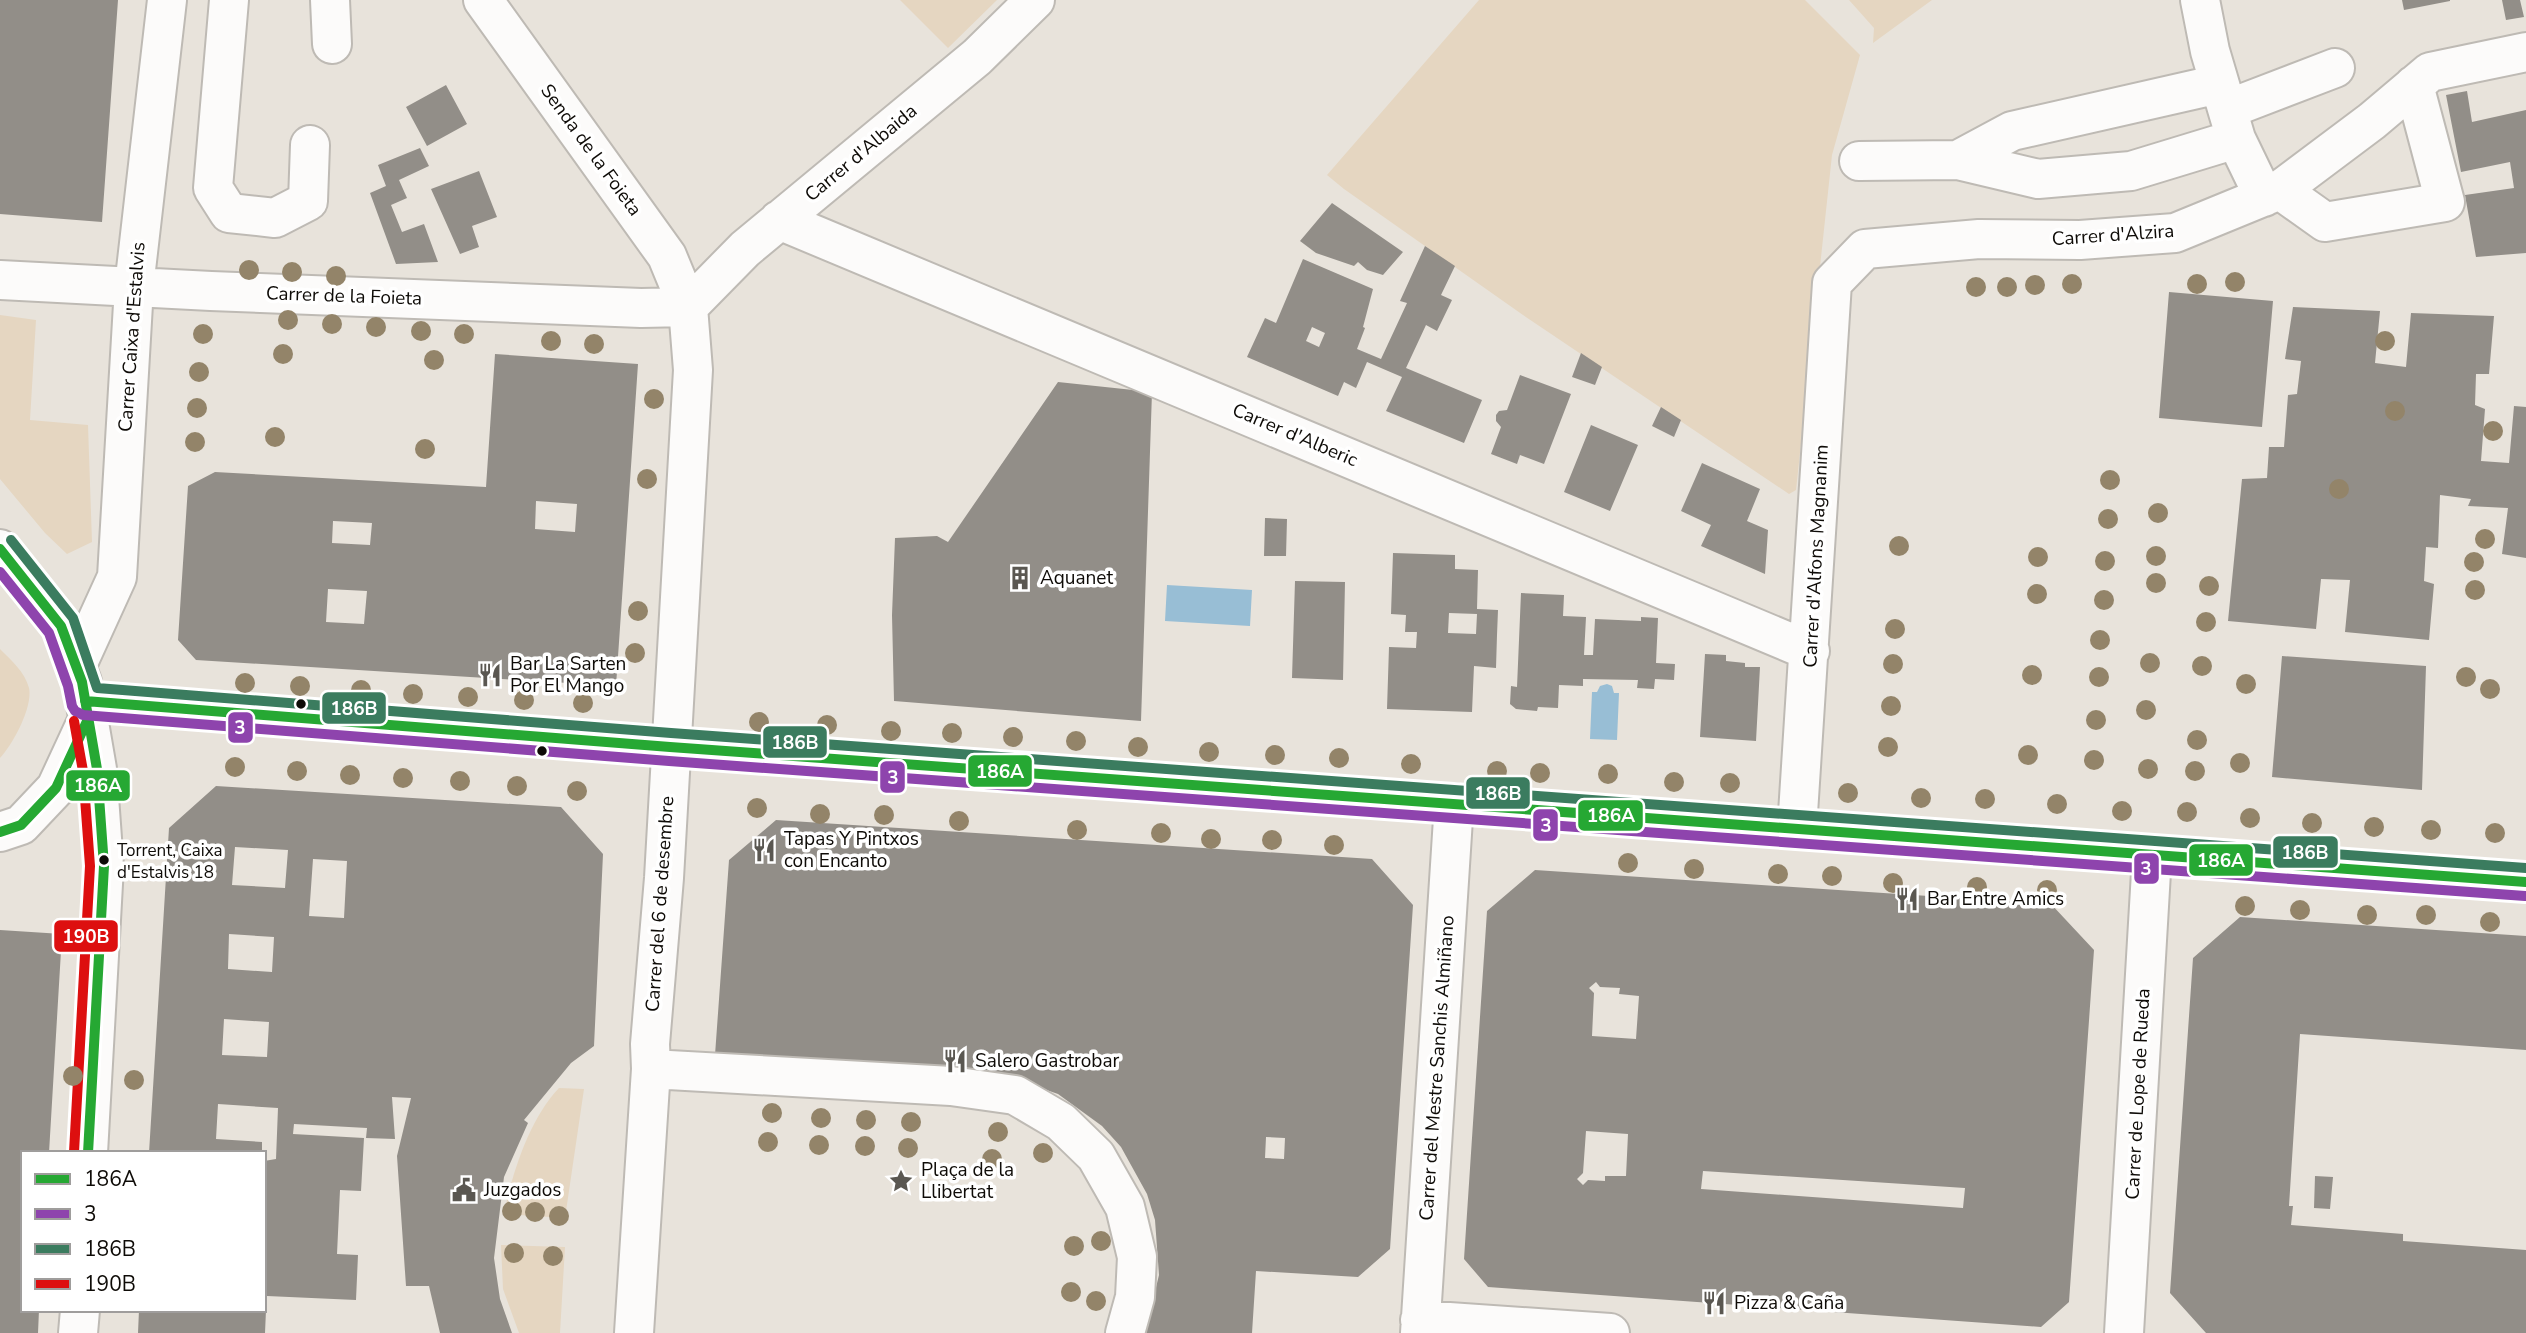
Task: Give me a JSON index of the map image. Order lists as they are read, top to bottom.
{
  "streets": {
    "street": [
      "Senda de la Foieta",
      "Carrer d'Albaida",
      "Carrer d'Alzira",
      "Carrer de la Foieta",
      "Carrer Caixa d'Estalvis",
      "Carrer d'Alberic",
      "Carrer d'Alfons Magnanim",
      "Carrer del 6 de desembre",
      "Carrer del Mestre Sanchis Almiñano",
      "Carrer de Lope de Rueda"
    ]
  },
  "crossings": [
    ["Senda de la Foieta", "Carrer d'Albaida"],
    ["Senda de la Foieta", "Carrer de la Foieta"],
    ["Senda de la Foieta", "Carrer del 6 de desembre"],
    ["Carrer d'Albaida", "Carrer de la Foieta"],
    ["Carrer d'Albaida", "Carrer d'Alberic"],
    ["Carrer d'Albaida", "Carrer del 6 de desembre"],
    ["Carrer d'Alzira", "Carrer d'Alfons Magnanim"],
    ["Carrer de la Foieta", "Carrer Caixa d'Estalvis"],
    ["Carrer de la Foieta", "Carrer del 6 de desembre"],
    ["Carrer d'Alberic", "Carrer d'Alfons Magnanim"]
  ],
  "places": {
    "building": ["Aquanet"],
    "restaurant": [
      "Bar La Sarten Por El Mango",
      "Tapas Y Pintxos con Encanto",
      "Bar Entre Amics",
      "Salero Gastrobar",
      "Pizza & Caña"
    ],
    "other": ["Torrent, Caixa d'Estalvis 18"],
    "place": ["Plaça de la Llibertat"],
    "public building": ["Juzgados"]
  },
  "lines": [
    "transit line 186B",
    "transit line 186A",
    "transit line 3",
    "transit line 190B"
  ],
  "legend": [
    "186A",
    "3",
    "186B",
    "190B"
  ]
}
